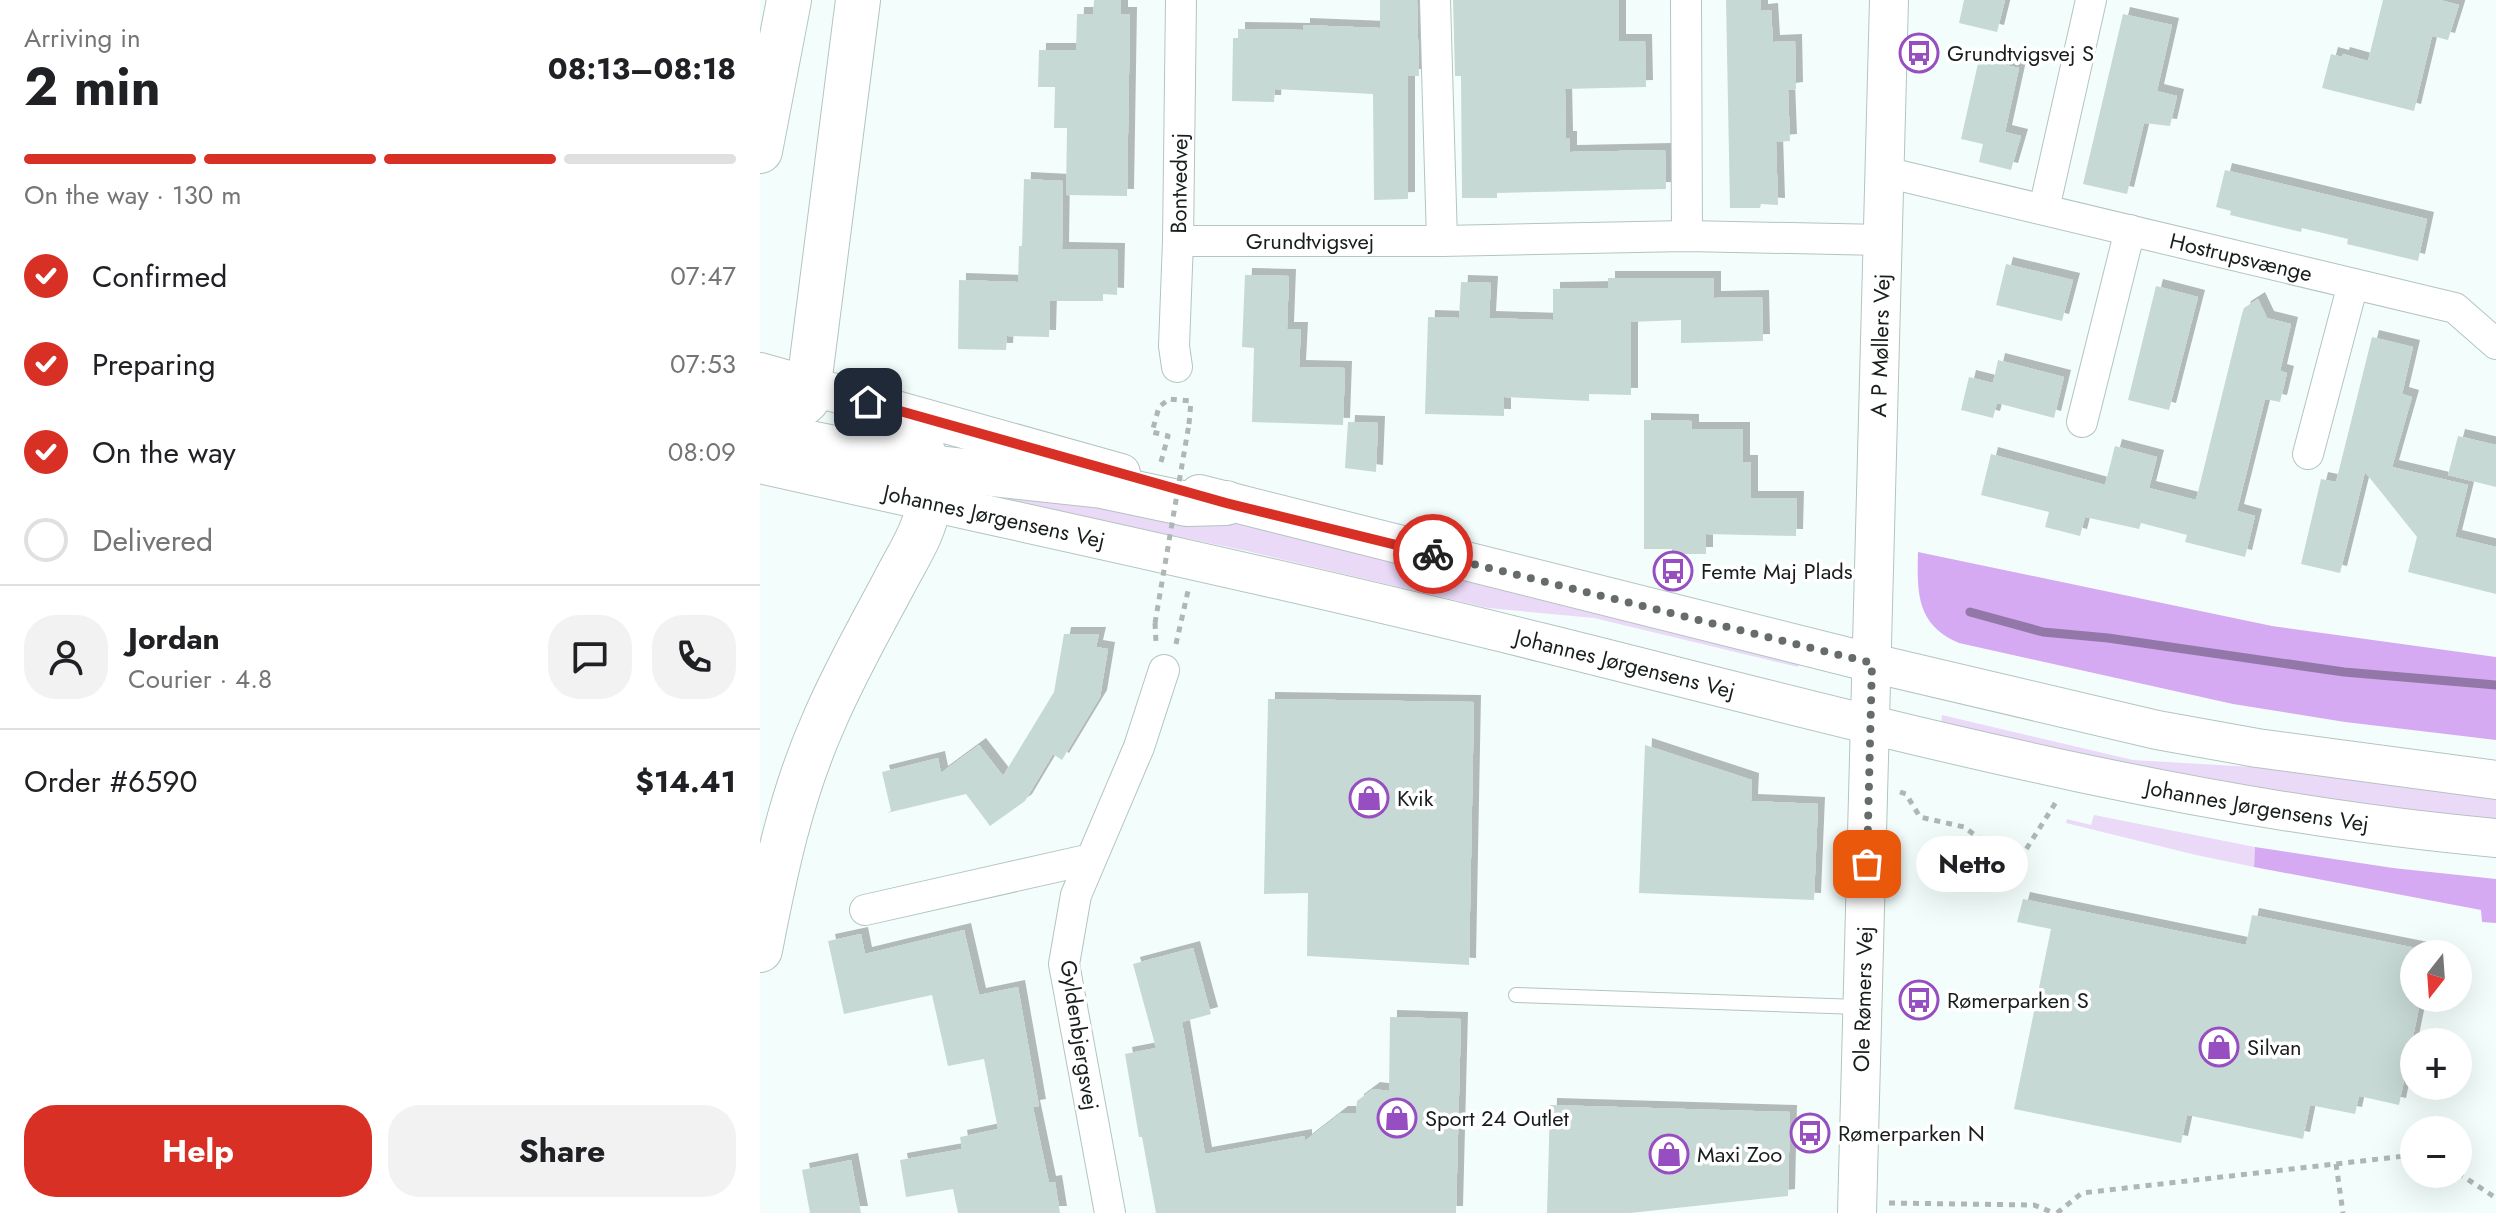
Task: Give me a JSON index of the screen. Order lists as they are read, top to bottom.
{
  "streets": {
    "street": [
      "Bontvedvej",
      "Grundtvigsvej",
      "Hostrupsvænge",
      "A P Møllers Vej",
      "Johannes Jørgensens Vej",
      "Ole Rømers Vej",
      "Gyldenbjergsvej"
    ]
  },
  "crossings": [
    ["Bontvedvej", "Grundtvigsvej"],
    ["Grundtvigsvej", "A P Møllers Vej"],
    ["Hostrupsvænge", "A P Møllers Vej"],
    ["A P Møllers Vej", "Johannes Jørgensens Vej"],
    ["A P Møllers Vej", "Ole Rømers Vej"],
    ["Johannes Jørgensens Vej", "Ole Rømers Vej"]
  ],
  "places": {
    "bus stop": [
      "Grundtvigsvej S",
      "Femte Maj Plads",
      "Rømerparken S",
      "Rømerparken N"
    ],
    "shop": [
      "Kvik",
      "Silvan",
      "Sport 24 Outlet",
      "Maxi Zoo"
    ],
    "other": ["Netto"]
  },
  "north": "bottom",
  "page": {
    "heading": ["2 min", "Arriving in", "08:13–08:18"],
    "panel": [
      "Jordan",
      "Courier · 4.8",
      "Order #6590",
      "$14.41"
    ],
    "bar": "On the way · 130 m",
    "list": [
      ["Confirmed", "07:47"],
      ["Preparing", "07:53"],
      ["On the way", "08:09"],
      "Delivered"
    ],
    "bubble": "Netto",
    "map_buttons": ["+", "−"],
    "buttons": ["Help", "Share"]
  }
}
